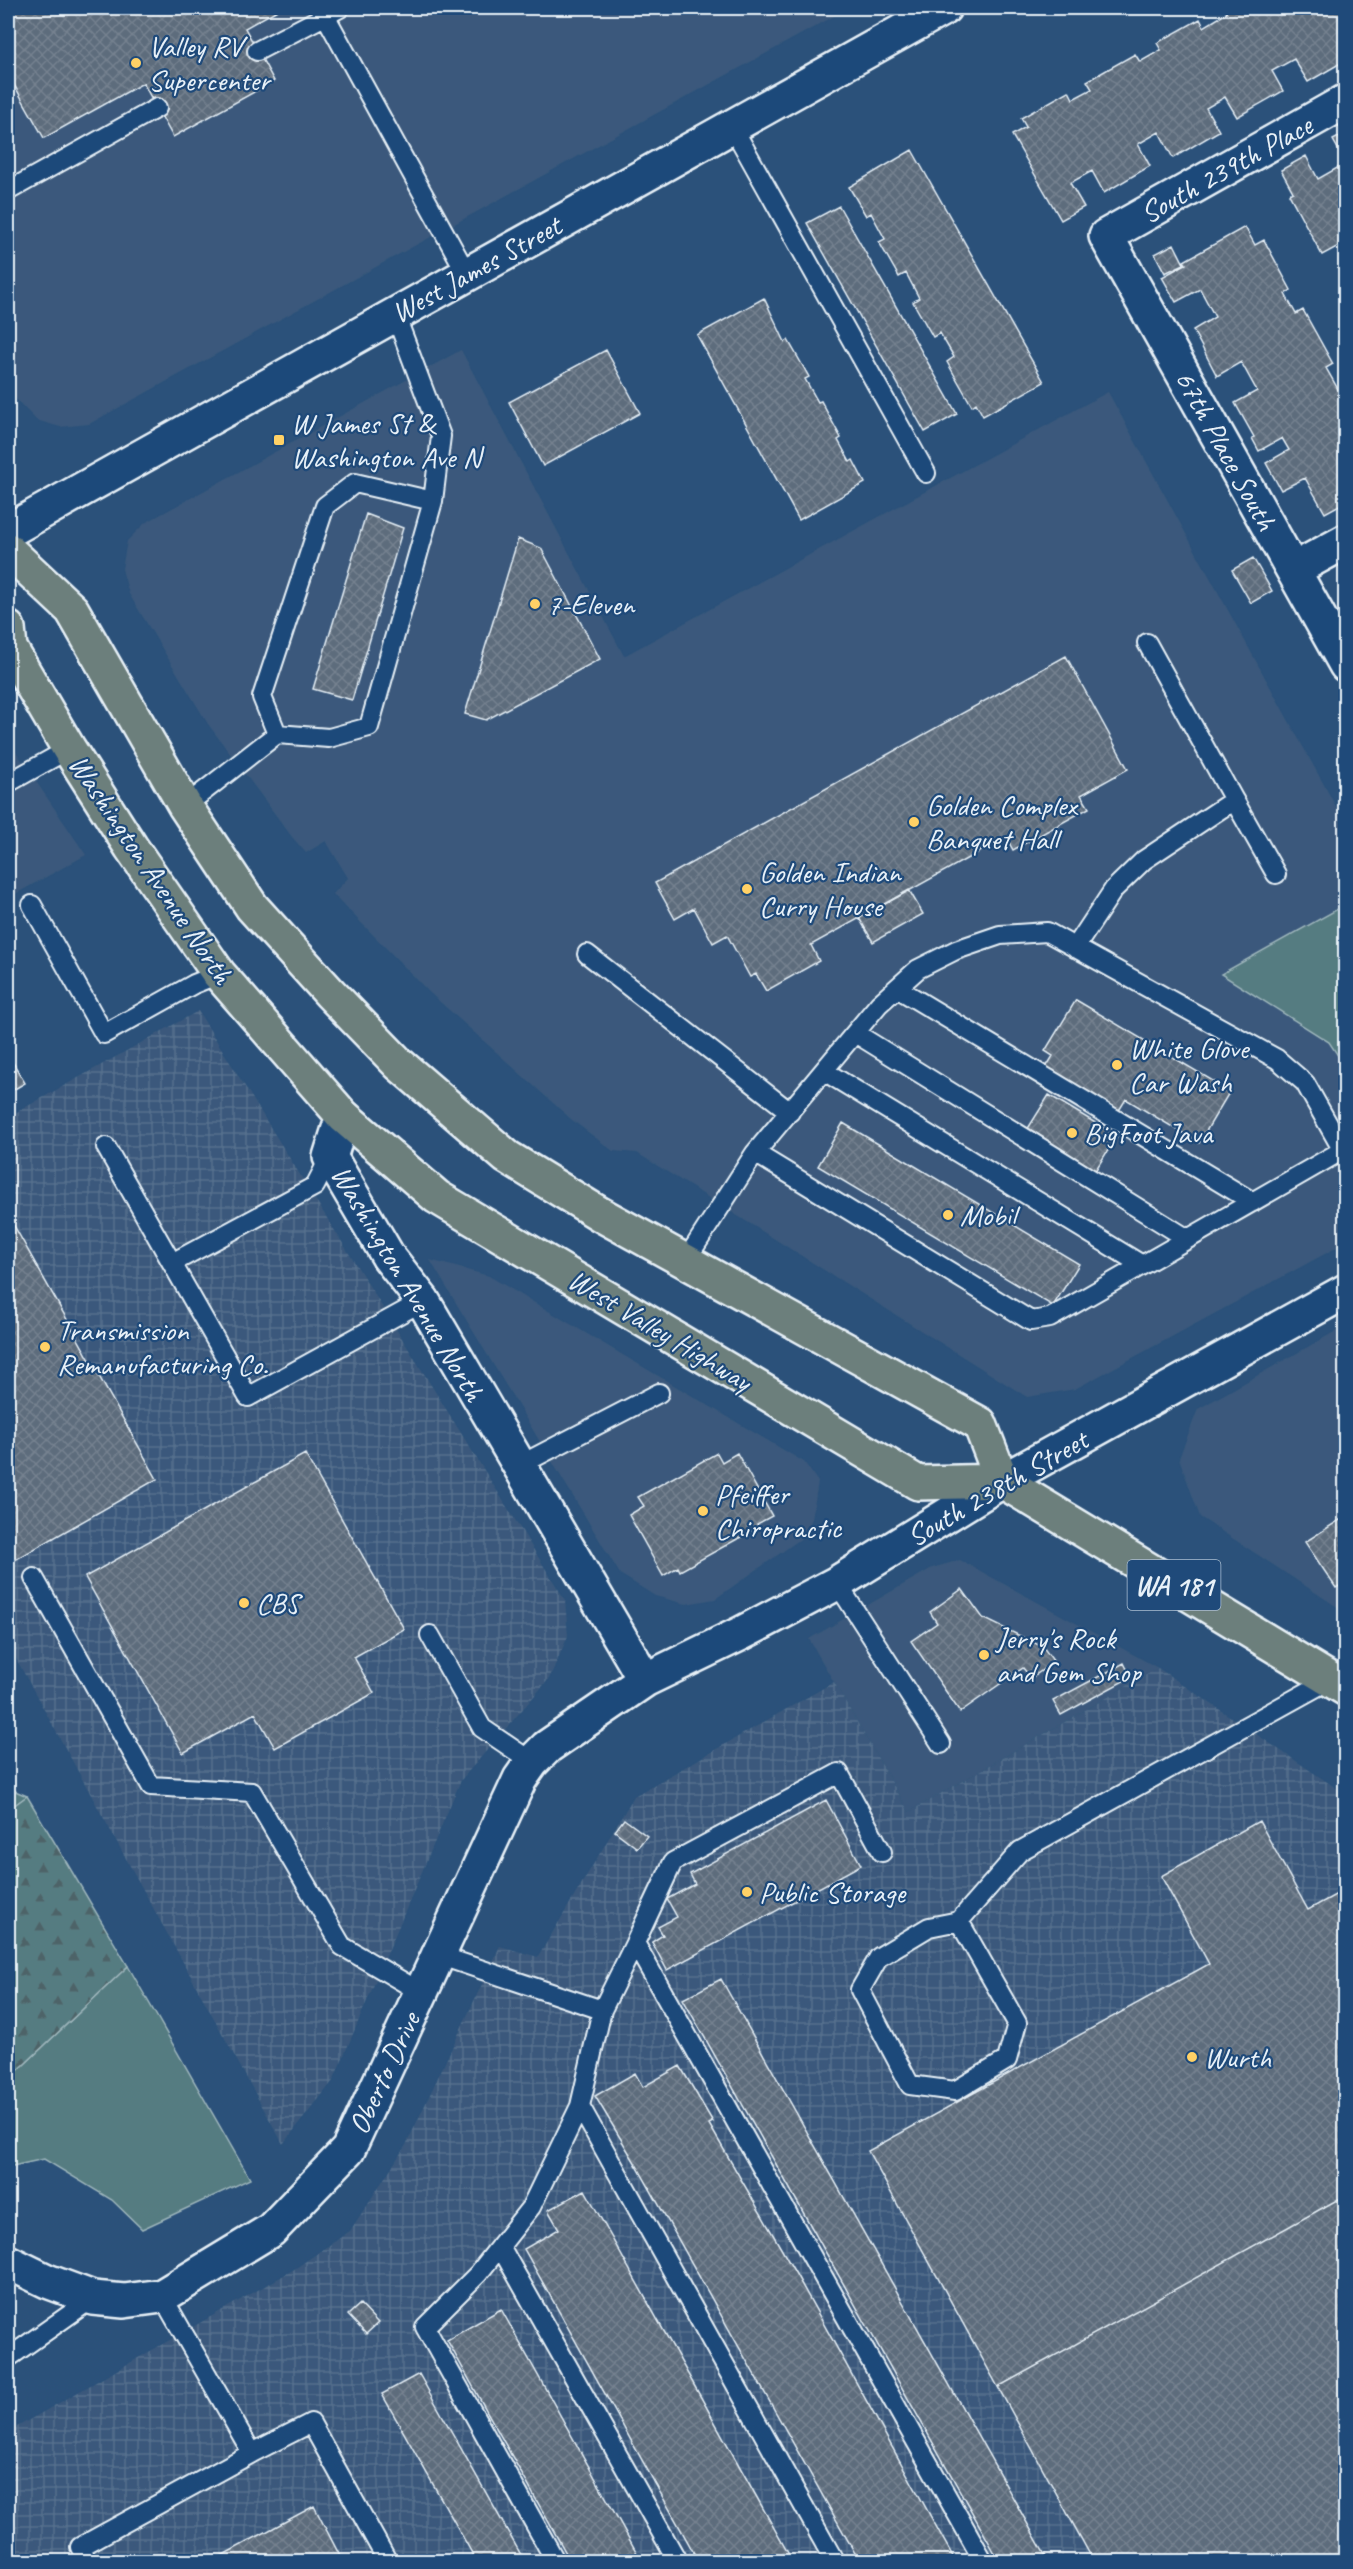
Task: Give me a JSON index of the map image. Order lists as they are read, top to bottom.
{
  "streets": {
    "main road": ["Washington Avenue North", "West Valley Highway", "WA 181"],
    "street": [
      "South 239th Place",
      "West James Street",
      "67th Place South",
      "South 238th Street",
      "Oberto Drive"
    ]
  },
  "crossings": [
    ["South 239th Place", "67th Place South"],
    ["Washington Avenue North", "West Valley Highway"],
    ["Washington Avenue North", "South 238th Street"],
    ["Washington Avenue North", "Oberto Drive"],
    ["West Valley Highway", "South 238th Street"],
    ["West Valley Highway", "WA 181"],
    ["South 238th Street", "WA 181"],
    ["South 238th Street", "Oberto Drive"]
  ],
  "places": {
    "other": [
      "Valley RV Supercenter",
      "7-Eleven",
      "Golden Complex Banquet Hall",
      "Golden Indian Curry House",
      "White Glove Car Wash",
      "BigFoot Java",
      "Mobil",
      "Transmission Remanufacturing Co.",
      "Pfeiffer Chiropractic",
      "CBS",
      "Jerry's Rock and Gem Shop",
      "Public Storage",
      "Wurth"
    ],
    "transit": ["W James St & Washington Ave N"]
  }
}
